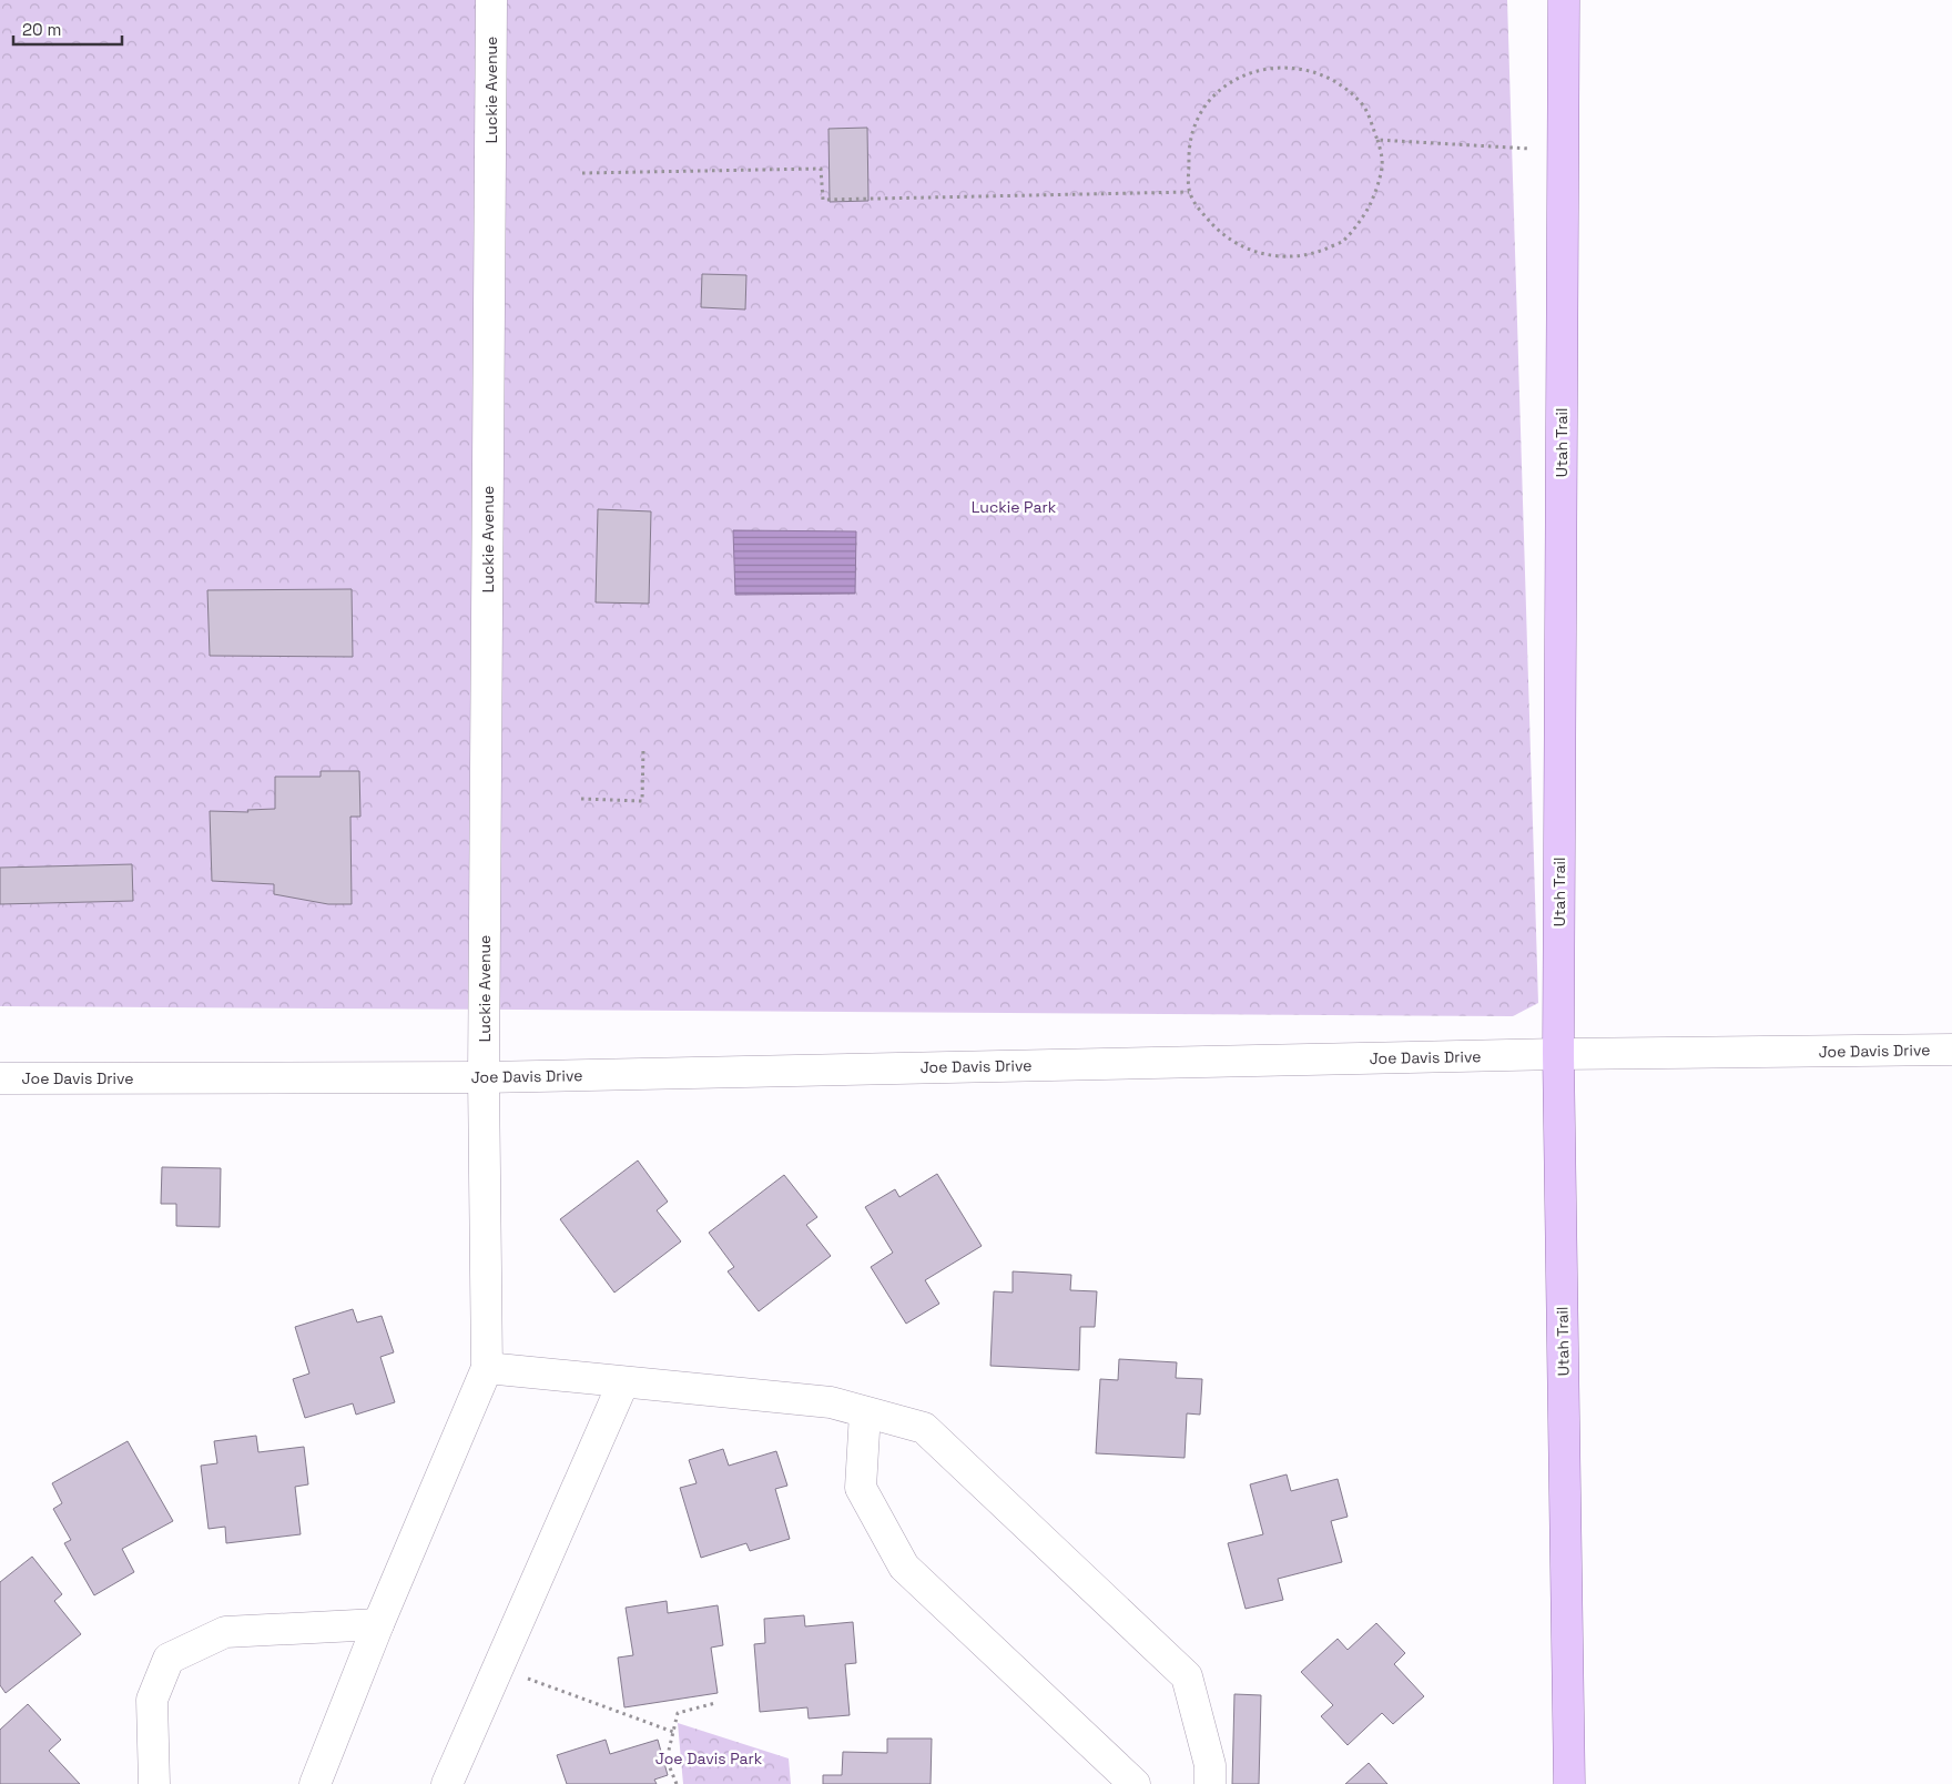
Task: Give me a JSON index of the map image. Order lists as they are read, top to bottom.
{
  "streets": {
    "main road": ["Utah Trail"],
    "street": ["Luckie Avenue", "Joe Davis Drive"]
  },
  "crossings": [
    ["Luckie Avenue", "Joe Davis Drive"],
    ["Utah Trail", "Joe Davis Drive"]
  ],
  "parks": ["Luckie Park", "Joe Davis Park"],
  "scale_bar": "20 m"
}
